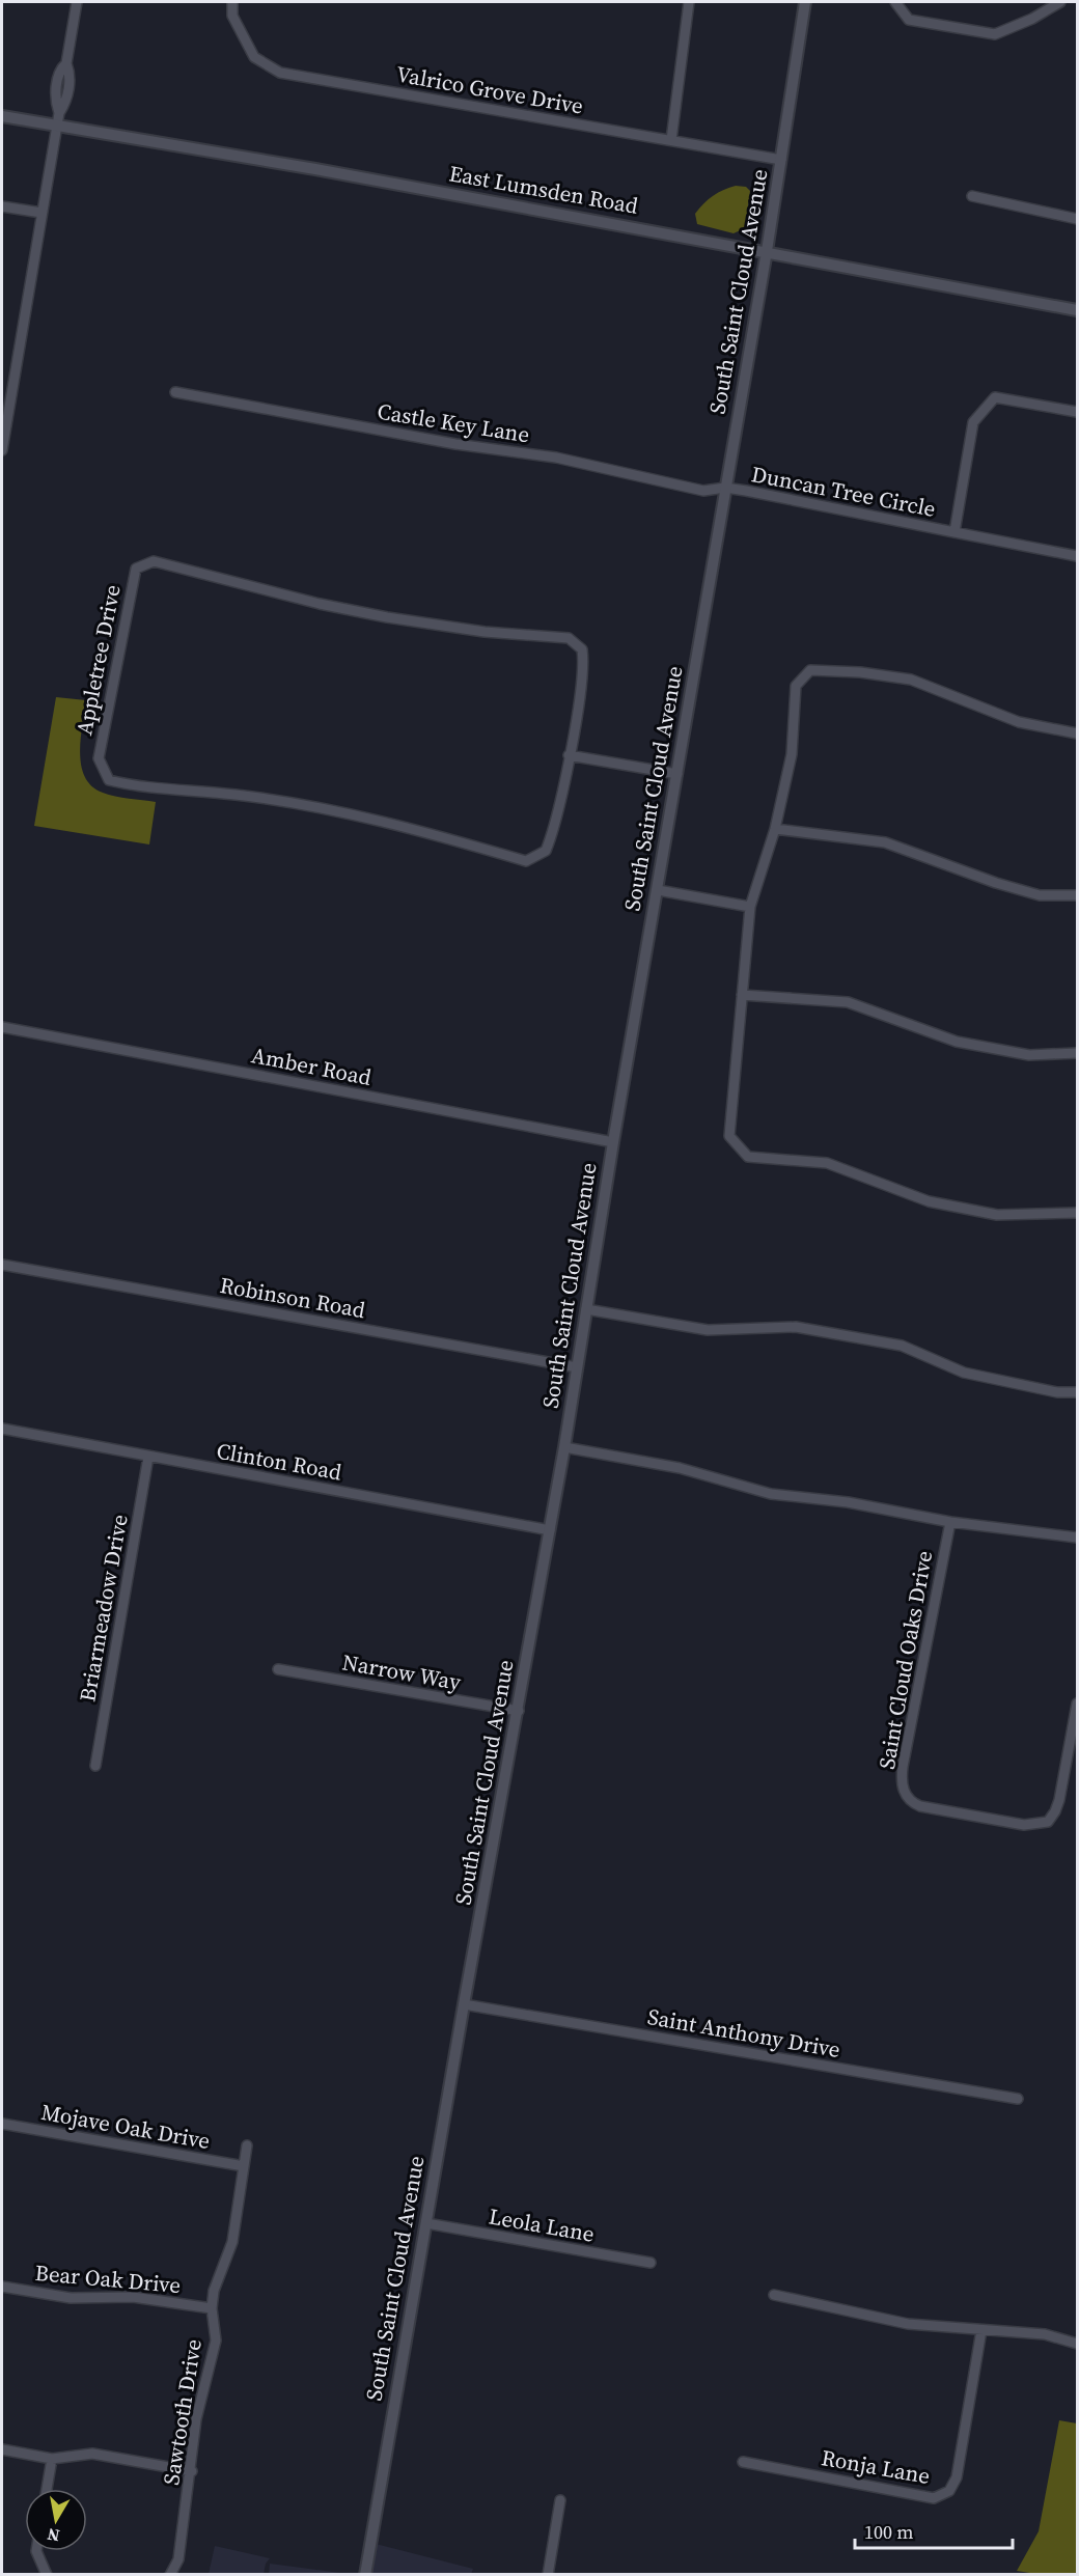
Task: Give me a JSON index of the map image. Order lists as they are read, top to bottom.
{
  "streets": {
    "street": [
      "Valrico Grove Drive",
      "East Lumsden Road",
      "South Saint Cloud Avenue",
      "Castle Key Lane",
      "Duncan Tree Circle",
      "Appletree Drive",
      "Amber Road",
      "Robinson Road",
      "Clinton Road",
      "Briarmeadow Drive",
      "Saint Cloud Oaks Drive",
      "Narrow Way",
      "Saint Anthony Drive",
      "Mojave Oak Drive",
      "Leola Lane",
      "Bear Oak Drive",
      "Sawtooth Drive",
      "Ronja Lane"
    ]
  },
  "crossings": [
    ["Valrico Grove Drive", "South Saint Cloud Avenue"],
    ["East Lumsden Road", "South Saint Cloud Avenue"],
    ["South Saint Cloud Avenue", "Castle Key Lane"],
    ["South Saint Cloud Avenue", "Duncan Tree Circle"],
    ["South Saint Cloud Avenue", "Amber Road"],
    ["South Saint Cloud Avenue", "Robinson Road"],
    ["South Saint Cloud Avenue", "Clinton Road"],
    ["South Saint Cloud Avenue", "Narrow Way"],
    ["South Saint Cloud Avenue", "Saint Anthony Drive"],
    ["South Saint Cloud Avenue", "Leola Lane"],
    ["Castle Key Lane", "Duncan Tree Circle"],
    ["Clinton Road", "Briarmeadow Drive"],
    ["Mojave Oak Drive", "Sawtooth Drive"],
    ["Bear Oak Drive", "Sawtooth Drive"]
  ],
  "scale_bar": "100 m",
  "north": "bottom"
}
